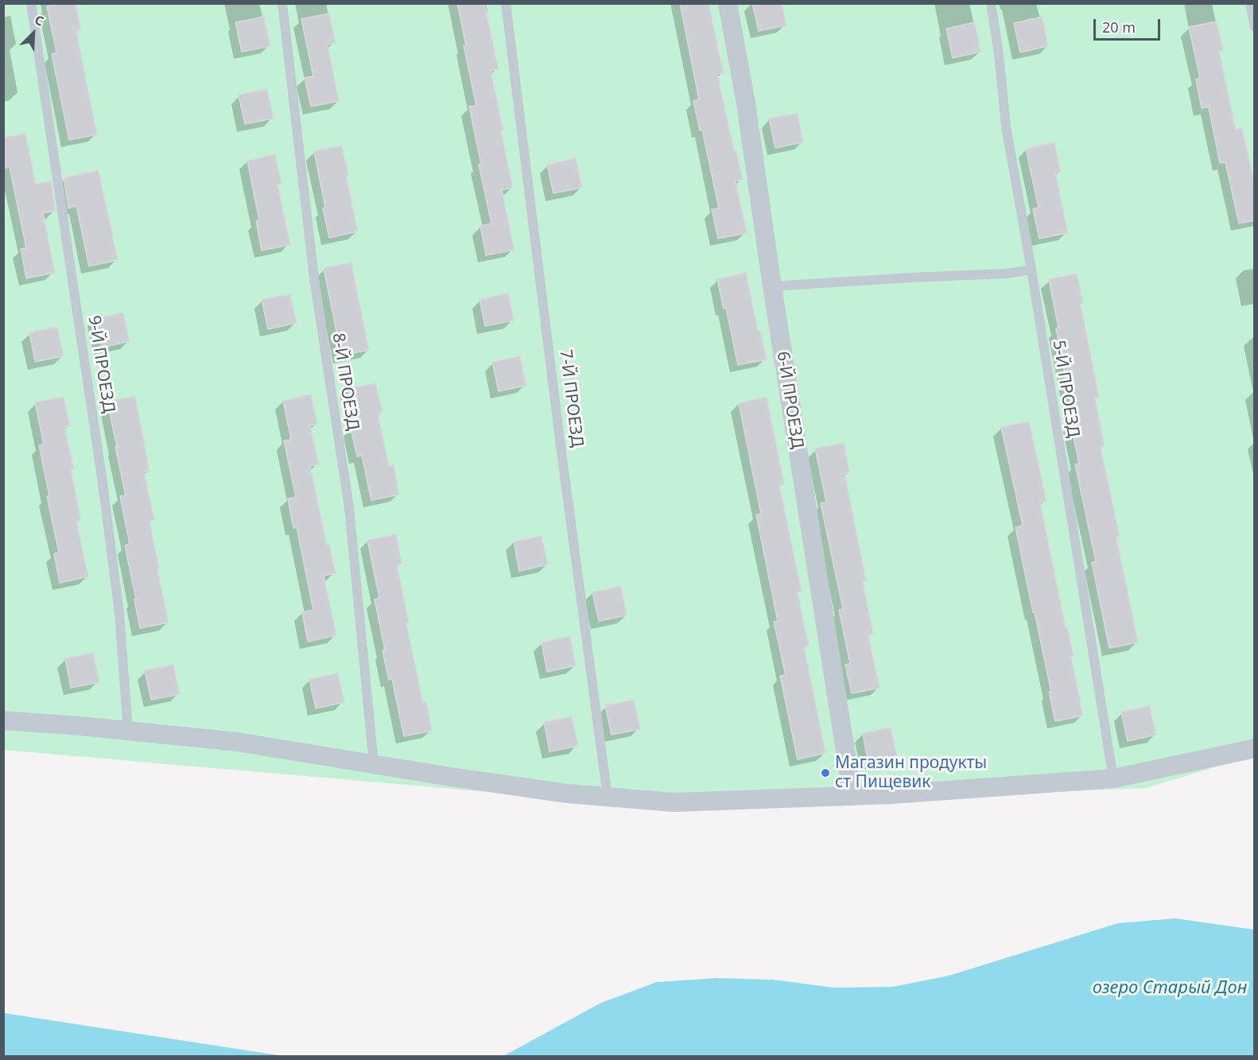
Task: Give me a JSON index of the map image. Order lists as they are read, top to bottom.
{
  "streets": {
    "street": ["6-Й ПРОЕЗД"],
    "lane": [
      "9-Й ПРОЕЗД",
      "8-Й ПРОЕЗД",
      "5-Й ПРОЕЗД",
      "7-Й ПРОЕЗД"
    ]
  },
  "water": ["озеро Старый Дон"],
  "places": ["Магазин продукты ст Пищевик"],
  "scale_bar": "20 m",
  "north": "top right"
}
